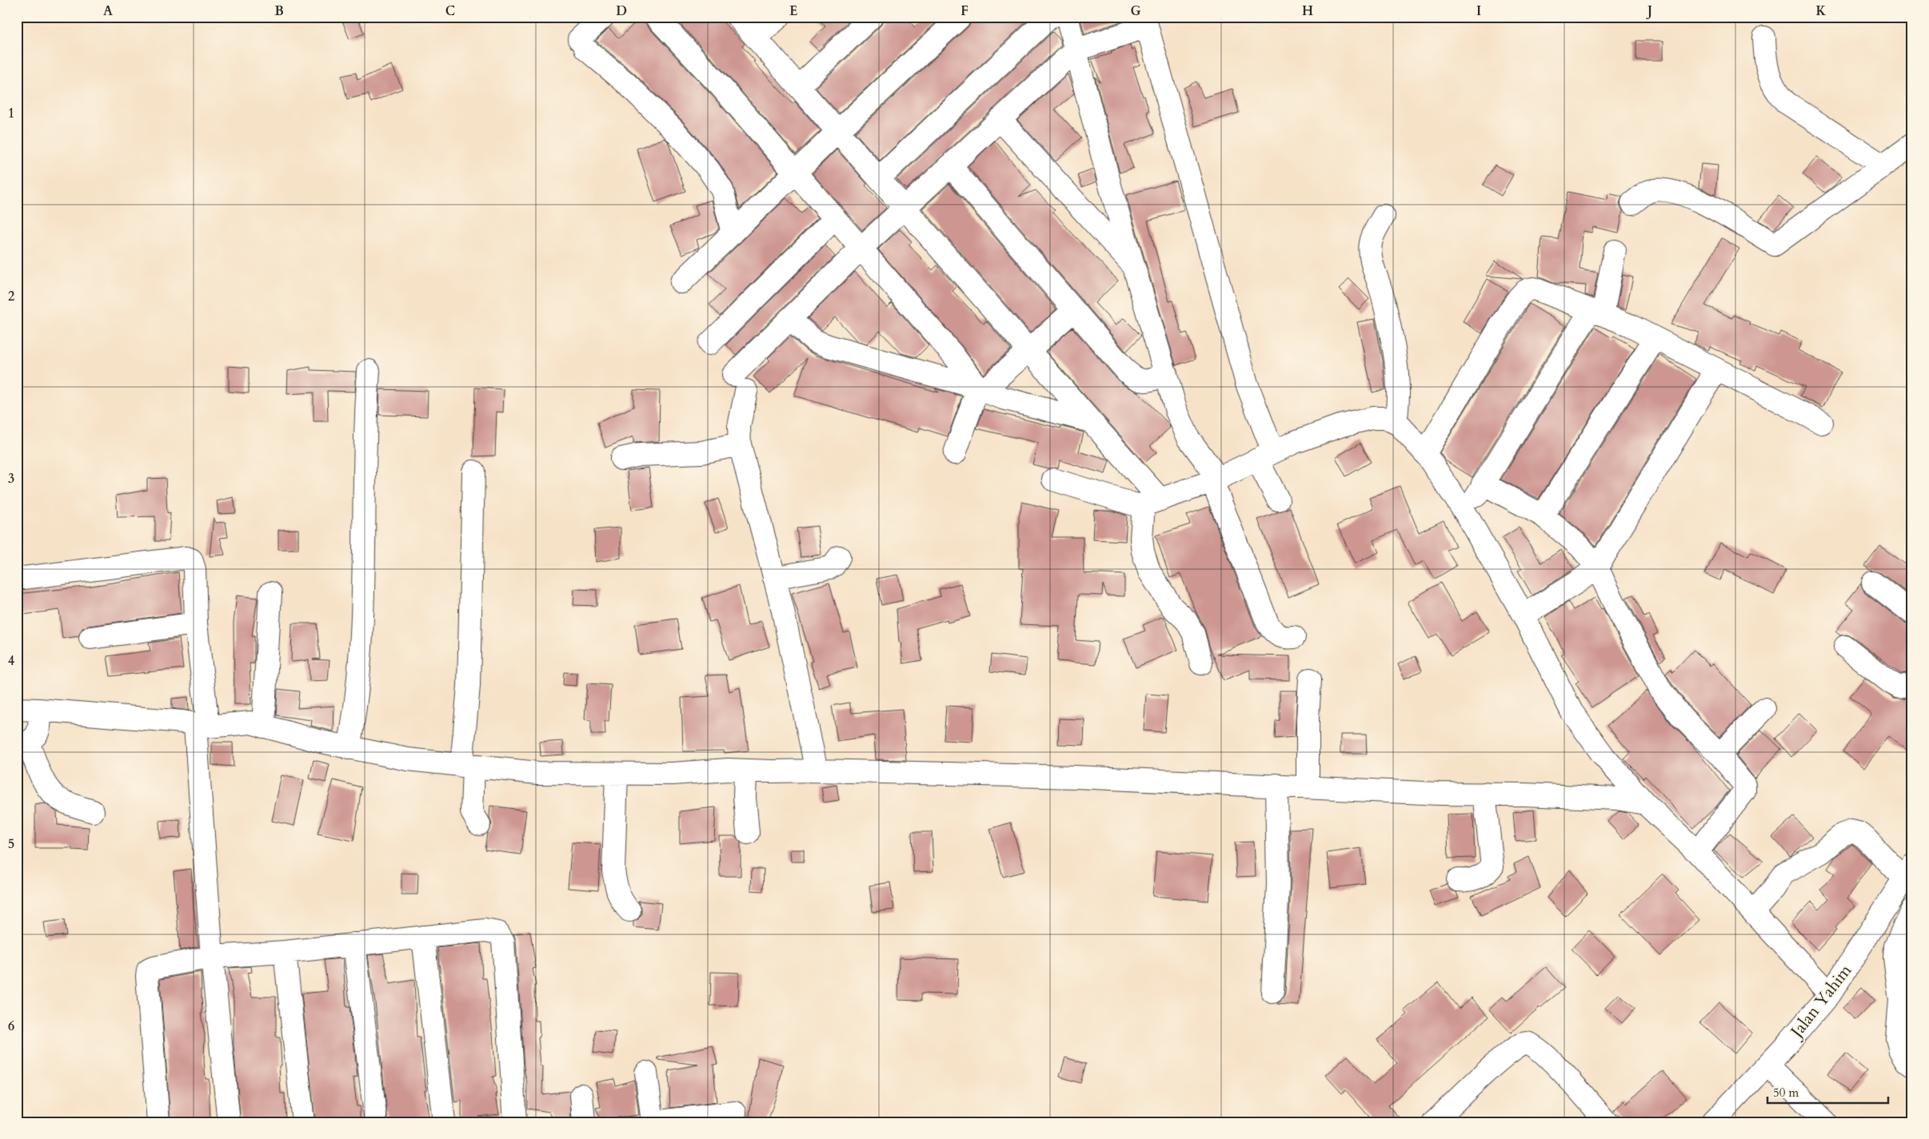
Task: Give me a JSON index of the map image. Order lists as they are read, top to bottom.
{
  "streets": {
    "street": ["Jalan Yahim"]
  },
  "scale_bar": "50 m",
  "grid": {
    "columns": [
      "A",
      "B",
      "C",
      "D",
      "E",
      "F",
      "G",
      "H",
      "I",
      "J",
      "K"
    ],
    "rows": [
      "1",
      "2",
      "3",
      "4",
      "5",
      "6"
    ]
  }
}
